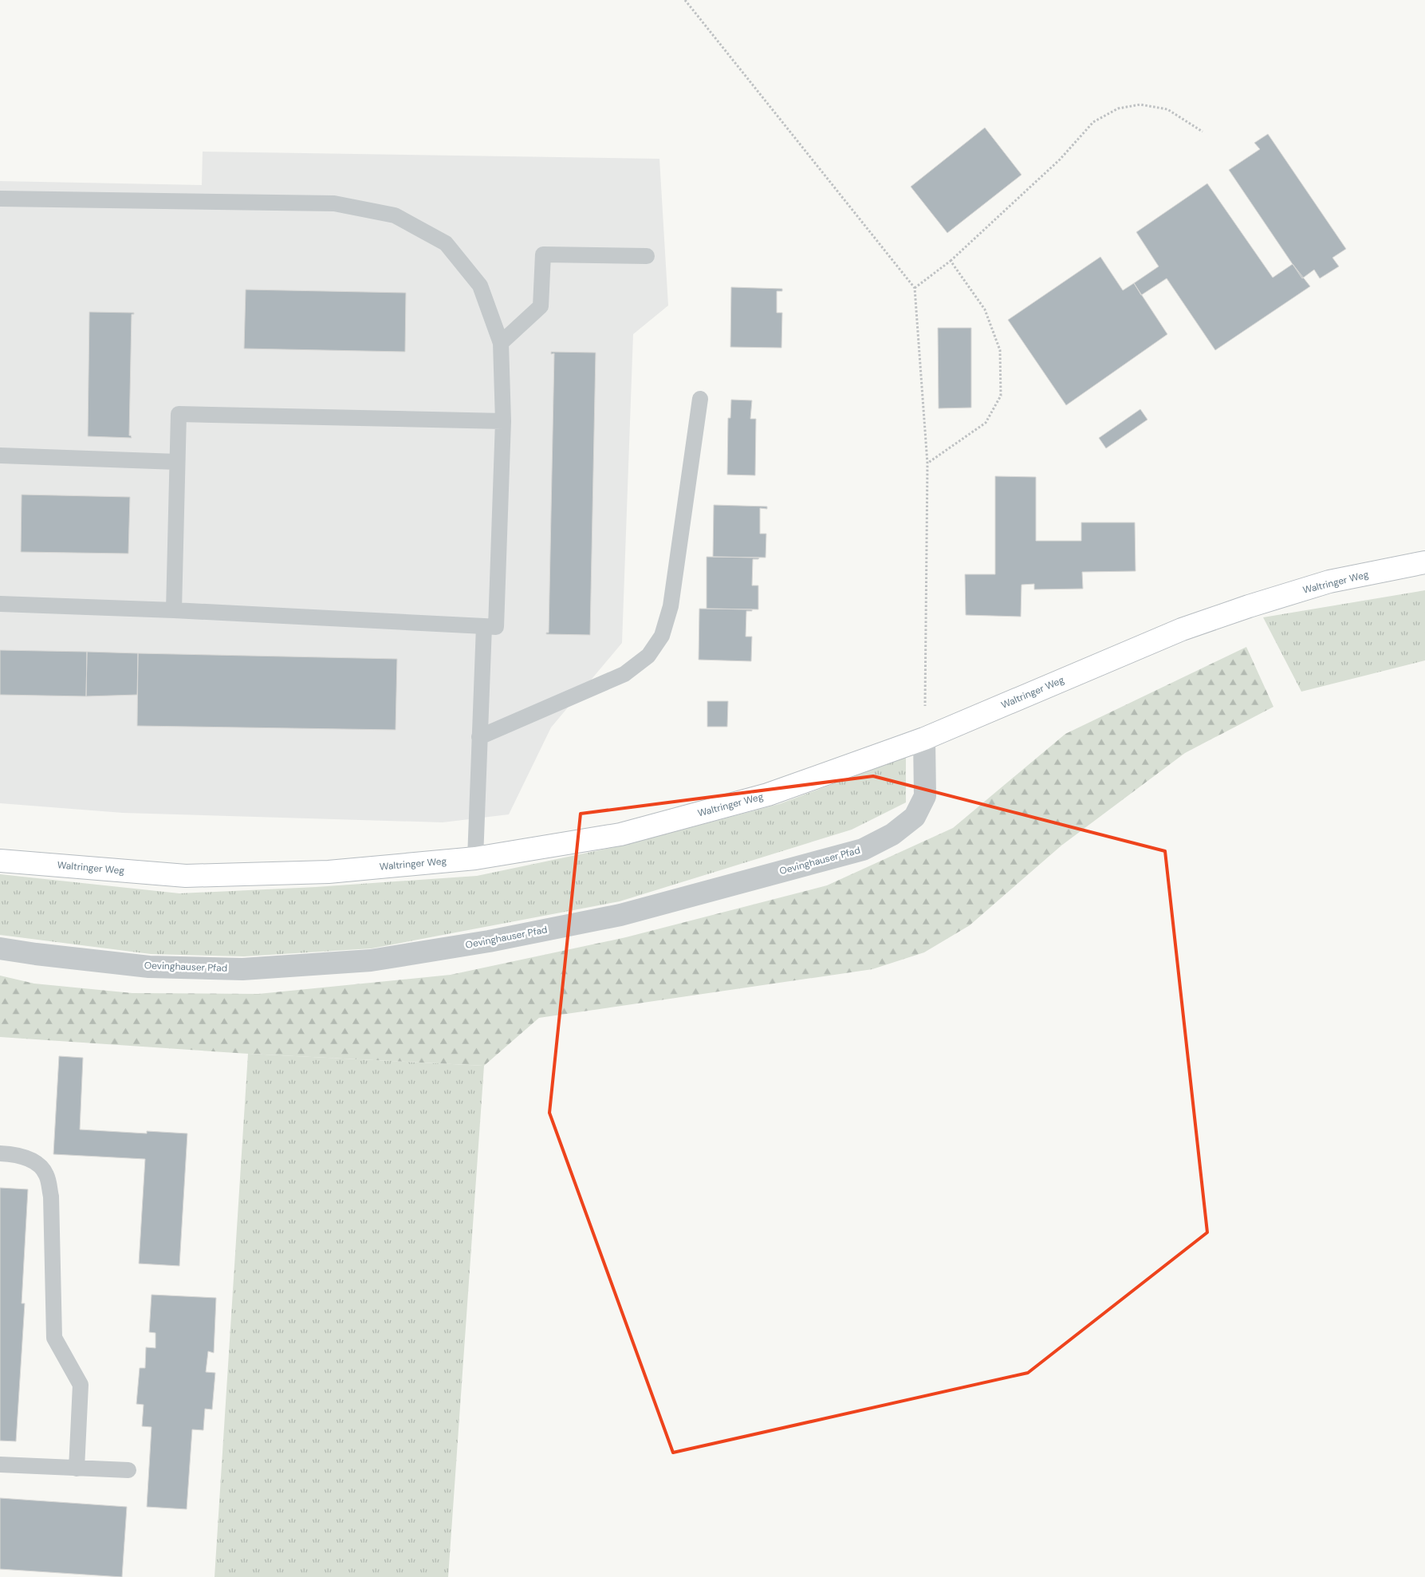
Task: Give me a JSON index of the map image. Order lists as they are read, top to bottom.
{
  "streets": {
    "street": ["Waltringer Weg", "Oevinghauser Pfad"]
  },
  "crossings": [
    ["Waltringer Weg", "Oevinghauser Pfad"]
  ]
}
